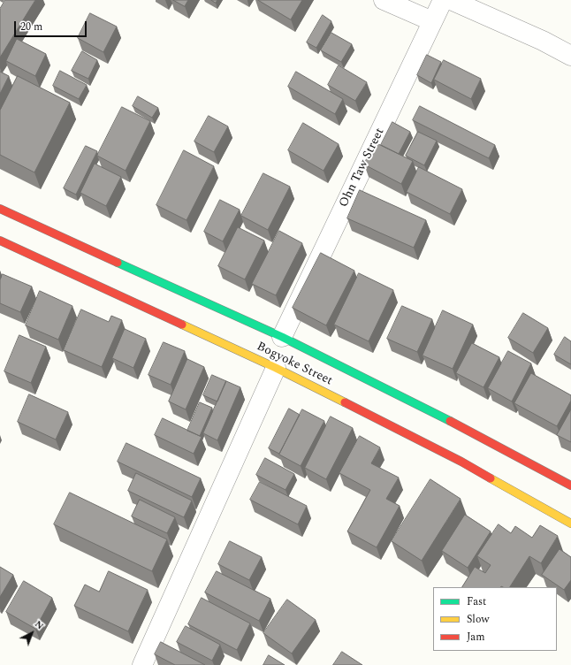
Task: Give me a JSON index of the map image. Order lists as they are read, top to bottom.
{
  "streets": {
    "main road": ["Bogyoke Street"],
    "street": ["Ohn Taw Street"]
  },
  "crossings": [
    ["Ohn Taw Street", "Bogyoke Street"]
  ],
  "legend": ["Fast", "Slow", "Jam"],
  "scale_bar": "20 m",
  "north": "top right"
}
